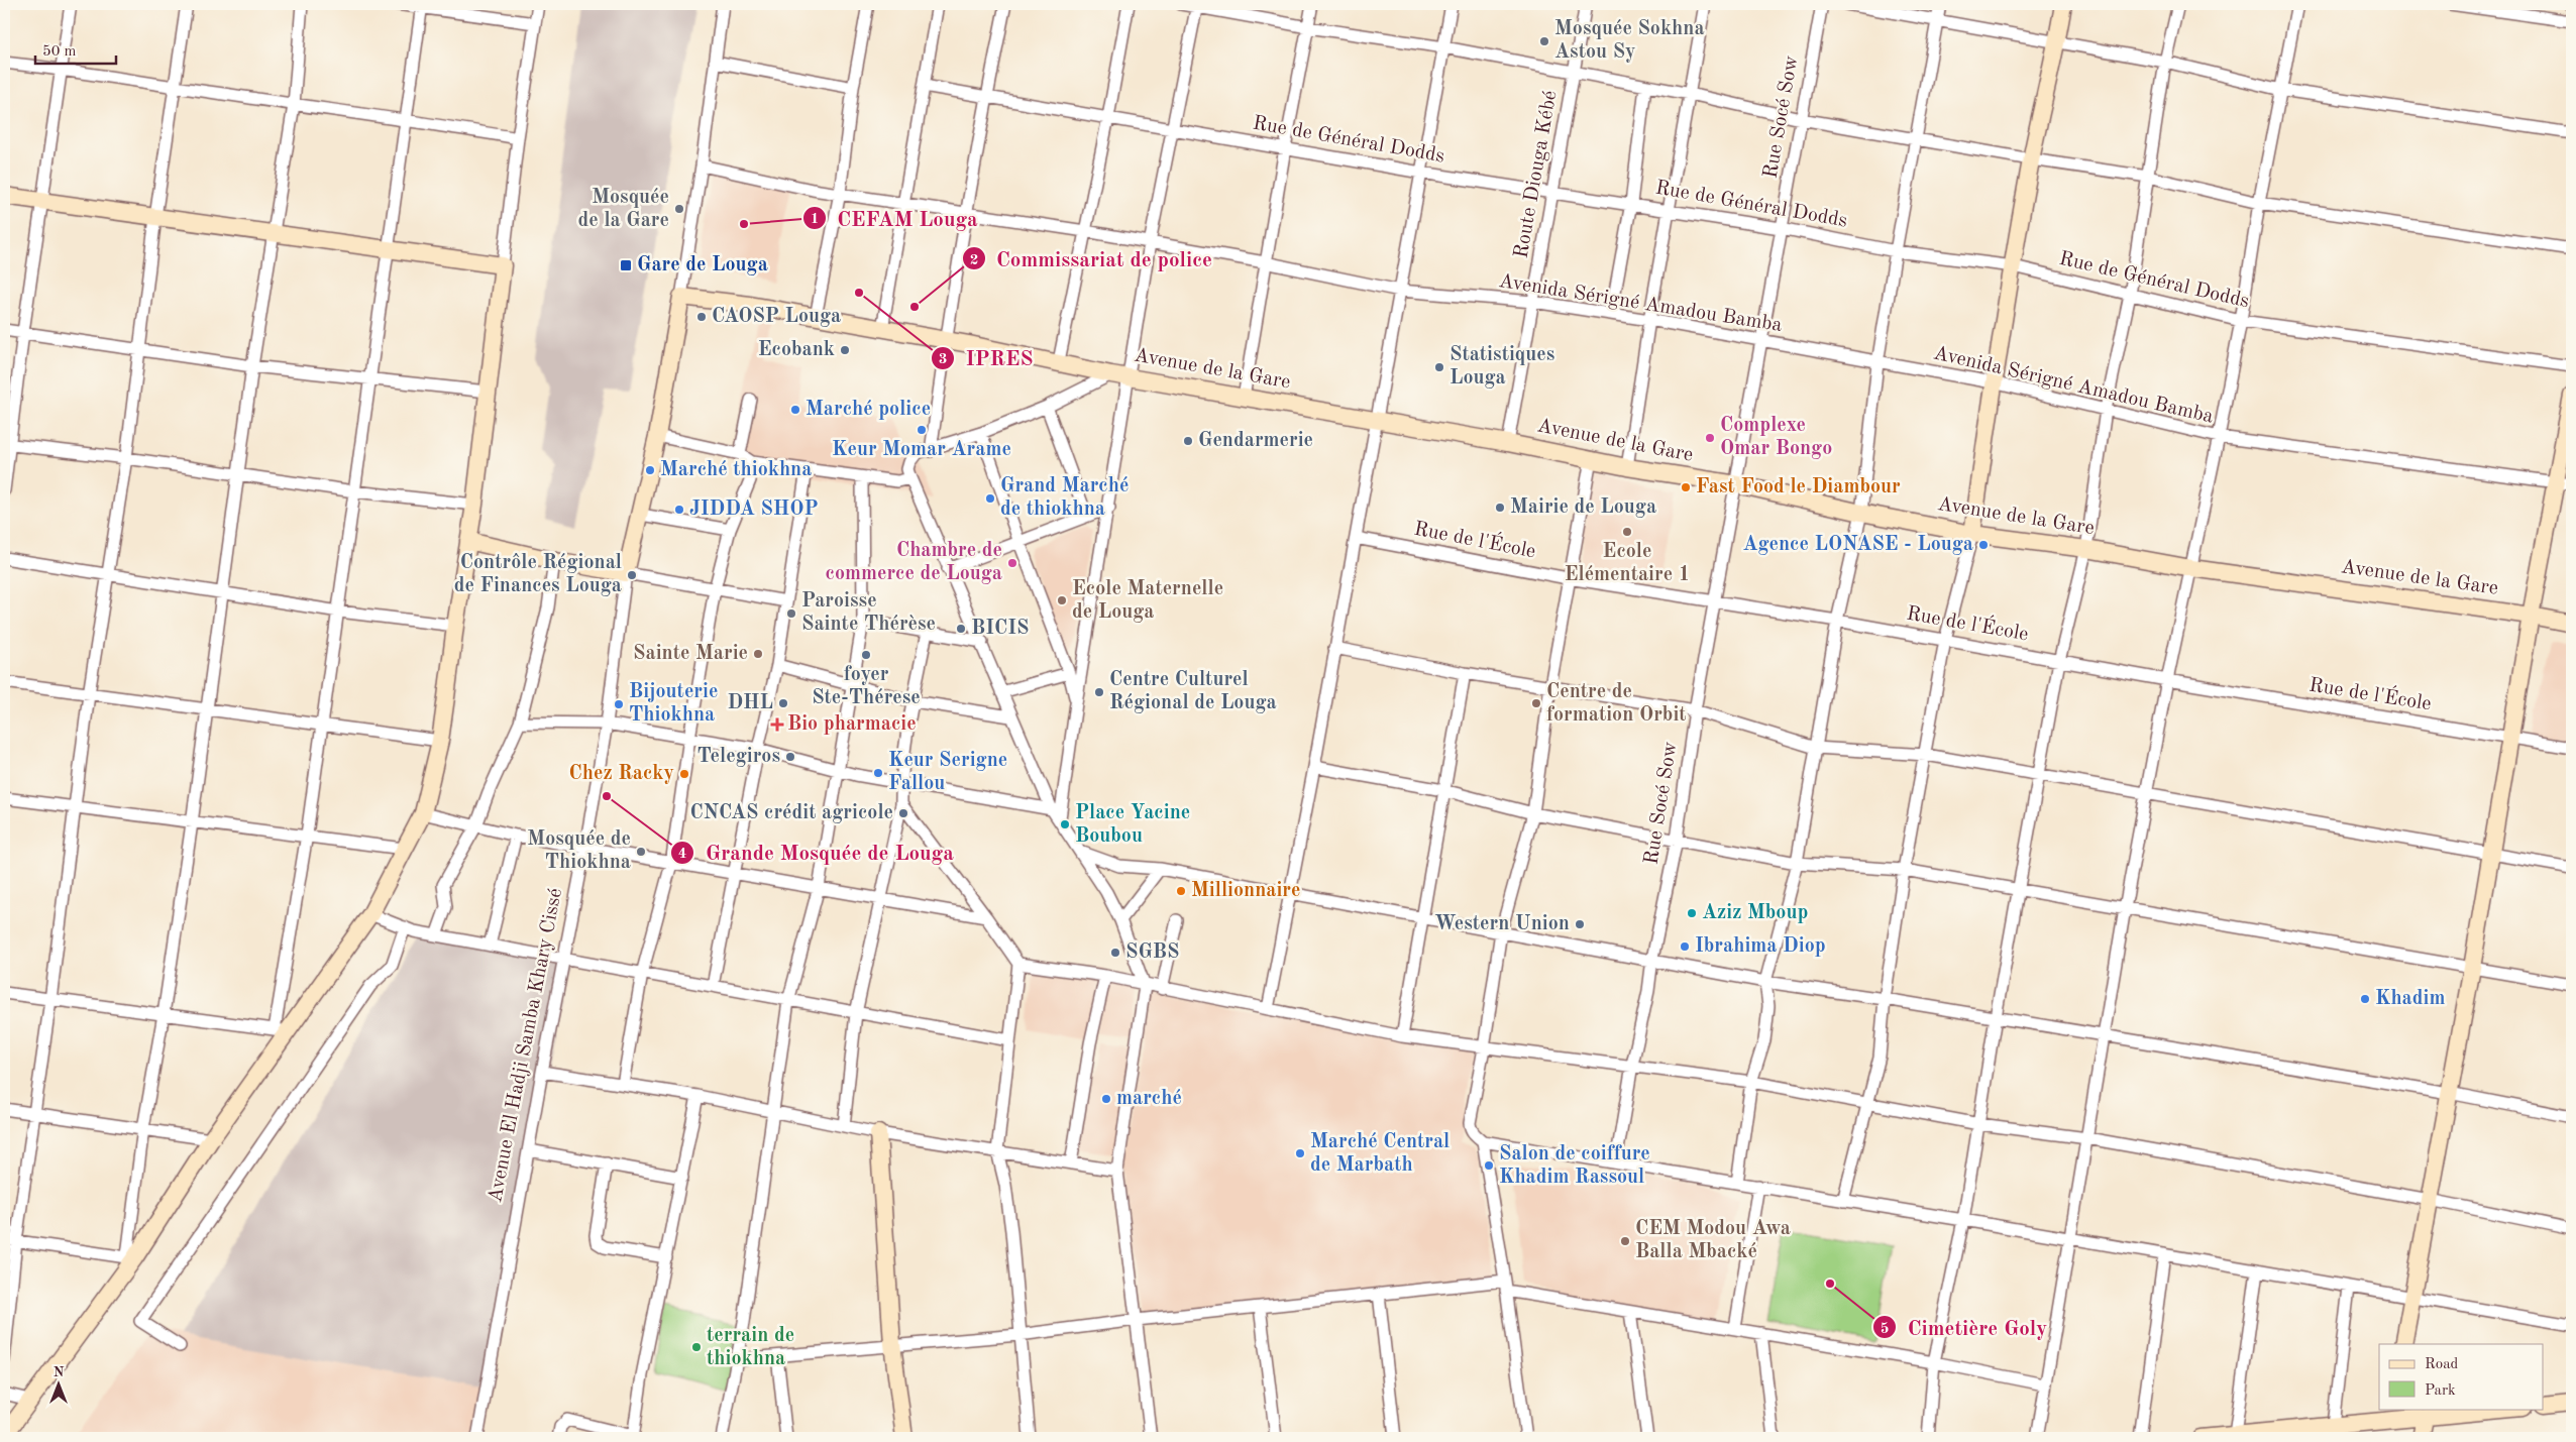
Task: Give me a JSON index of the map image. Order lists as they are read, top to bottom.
{
  "streets": {
    "street": [
      "Rue Socé Sow",
      "Rue de Général Dodds",
      "Route Diouga Kébé",
      "Avenida Sérigné Amadou Bamba",
      "Avenue de la Gare",
      "Rue de l'École",
      "Avenue El Hadji Samba Khary Cissé"
    ]
  },
  "crossings": [
    ["Rue Socé Sow", "Rue de Général Dodds"],
    ["Rue Socé Sow", "Avenida Sérigné Amadou Bamba"],
    ["Rue Socé Sow", "Avenue de la Gare"],
    ["Rue Socé Sow", "Rue de l'École"],
    ["Rue de Général Dodds", "Route Diouga Kébé"],
    ["Route Diouga Kébé", "Avenida Sérigné Amadou Bamba"],
    ["Route Diouga Kébé", "Avenue de la Gare"],
    ["Avenida Sérigné Amadou Bamba", "Avenue El Hadji Samba Khary Cissé"],
    ["Avenue de la Gare", "Avenue El Hadji Samba Khary Cissé"]
  ],
  "places": {
    "other": [
      "Mosquée Sokhna Astou Sy",
      "Mosquée de la Gare",
      "CEFAM Louga",
      "IPRES",
      "Commissariat de police",
      "CAOSP Louga",
      "Ecobank",
      "Statistiques Louga",
      "Marché police",
      "Keur Momar Arame",
      "Complexe Omar Bongo",
      "Gendarmerie",
      "Marché thiokhna",
      "Fast Food le Diambour",
      "Grand Marché de thiokhna",
      "Mairie de Louga",
      "JIDDA SHOP",
      "Ecole Elémentaire 1",
      "Agence LONASE - Louga",
      "Chambre de commerce de Louga",
      "Contrôle Régional de Finances Louga",
      "Ecole Maternelle de Louga",
      "Paroisse Sainte Thérèse",
      "BICIS",
      "Sainte Marie",
      "foyer Ste-Thérese",
      "Centre Culturel Régional de Louga",
      "DHL",
      "Centre de formation Orbit",
      "Bijouterie Thiokhna",
      "Telegiros",
      "Keur Serigne Fallou",
      "Chez Racky",
      "Grande Mosquée de Louga",
      "CNCAS crédit agricole",
      "Place Yacine Boubou",
      "Mosquée de Thiokhna",
      "Millionnaire",
      "Aziz Mboup",
      "Western Union",
      "Ibrahima Diop",
      "SGBS",
      "Khadim",
      "marché",
      "Marché Central de Marbath",
      "Salon de coiffure Khadim Rassoul",
      "CEM Modou Awa Balla Mbacké",
      "Cimetière Goly",
      "terrain de thiokhna"
    ],
    "transit": ["Gare de Louga"],
    "health": ["Bio pharmacie"]
  },
  "legend": ["Road", "Park"],
  "scale_bar": "50 m",
  "north": "top"
}
